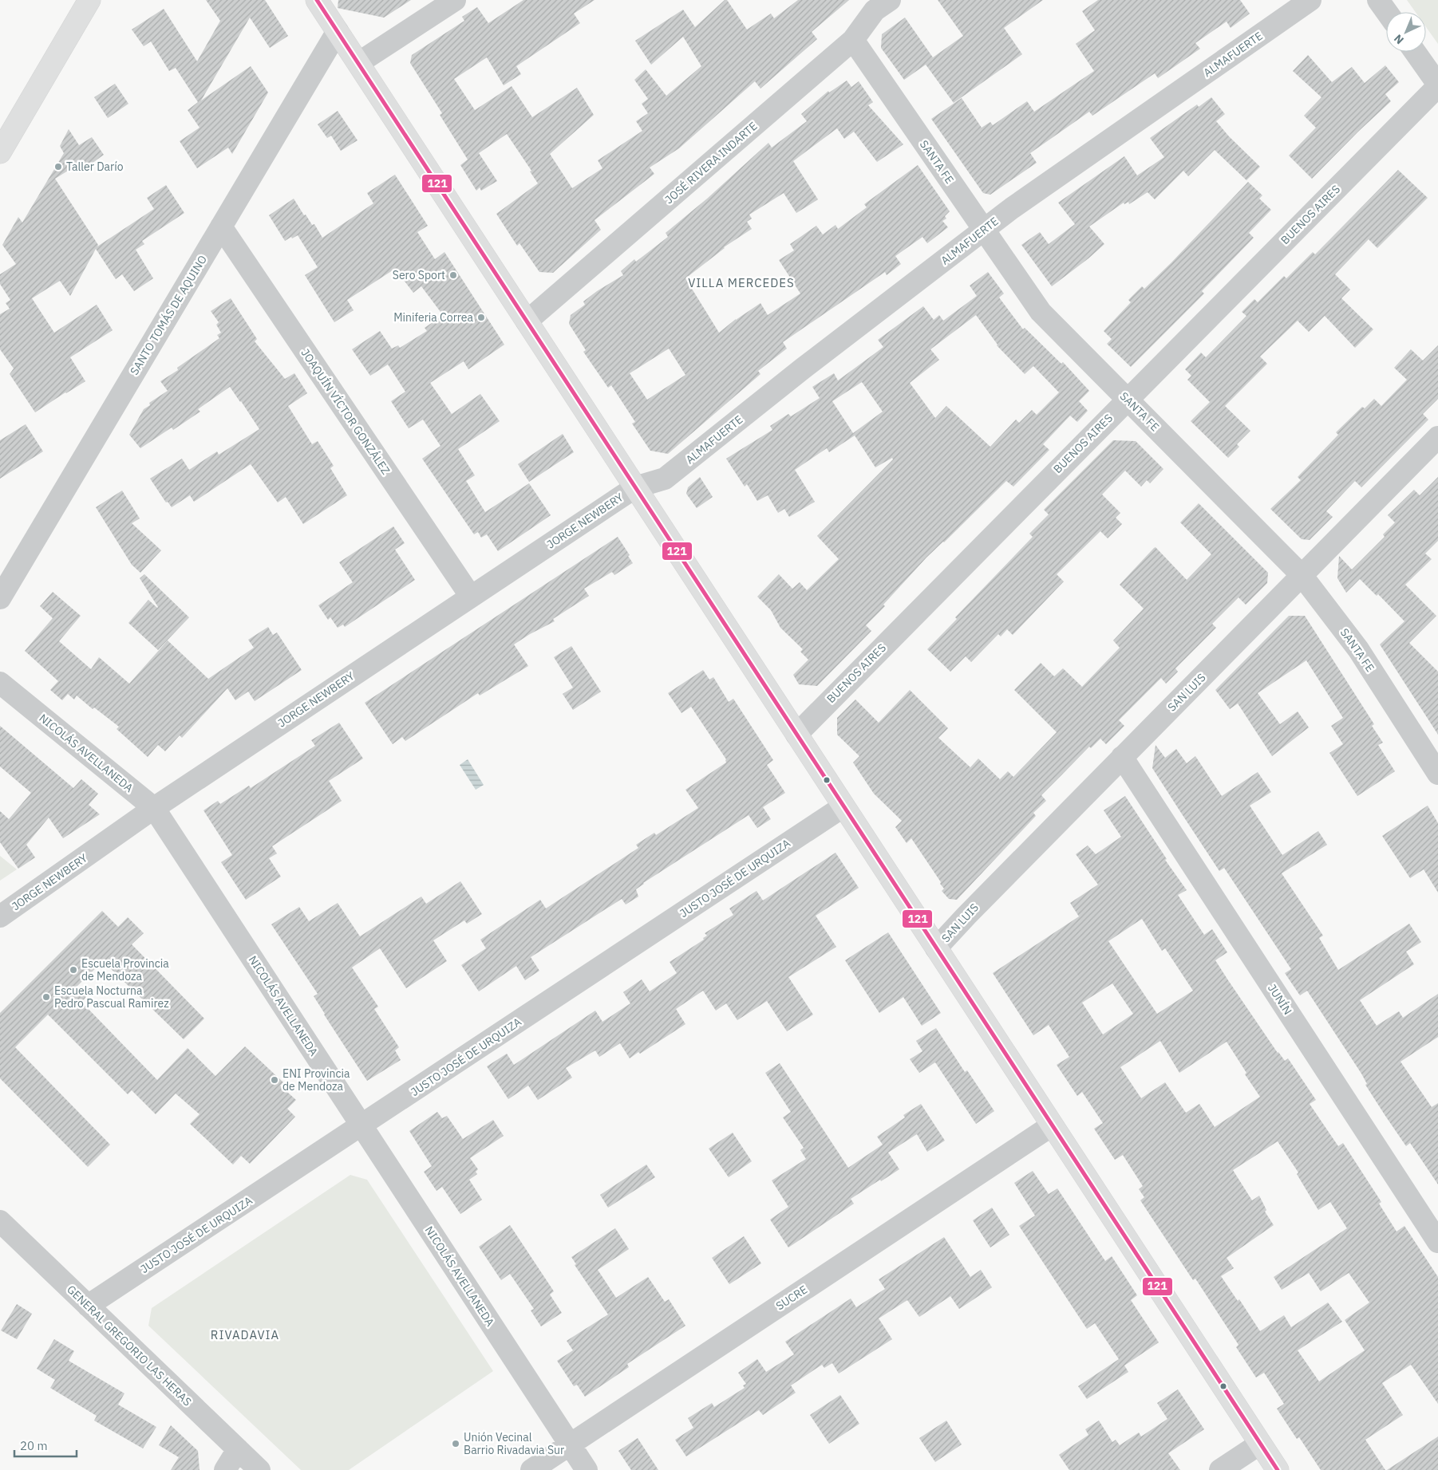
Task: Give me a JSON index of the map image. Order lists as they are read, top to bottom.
{
  "streets": {
    "street": [
      "ALMAFUERTE",
      "SANTA FE",
      "JOSÉ RIVERA INDARTE",
      "BUENOS AIRES",
      "SANTO TOMÁS DE AQUINO",
      "JOAQUÍN VÍCTOR GONZÁLEZ",
      "JORGE NEWBERY",
      "SAN LUIS",
      "NICOLÁS AVELLANEDA",
      "JUSTO JOSÉ DE URQUIZA",
      "JUNÍN",
      "SUCRE",
      "GENERAL GREGORIO LAS HERAS"
    ]
  },
  "crossings": [
    ["ALMAFUERTE", "SANTA FE"],
    ["ALMAFUERTE", "JORGE NEWBERY"],
    ["SANTA FE", "JOSÉ RIVERA INDARTE"],
    ["SANTA FE", "BUENOS AIRES"],
    ["SANTA FE", "SAN LUIS"],
    ["SANTO TOMÁS DE AQUINO", "JOAQUÍN VÍCTOR GONZÁLEZ"],
    ["JOAQUÍN VÍCTOR GONZÁLEZ", "JORGE NEWBERY"],
    ["JORGE NEWBERY", "NICOLÁS AVELLANEDA"],
    ["SAN LUIS", "JUNÍN"],
    ["NICOLÁS AVELLANEDA", "JUSTO JOSÉ DE URQUIZA"],
    ["NICOLÁS AVELLANEDA", "SUCRE"],
    ["JUSTO JOSÉ DE URQUIZA", "GENERAL GREGORIO LAS HERAS"]
  ],
  "districts": ["VILLA MERCEDES", "RIVADAVIA"],
  "places": [
    "Taller Darío",
    "Sero Sport",
    "Miniferia Correa",
    "Escuela Provincia de Mendoza",
    "Escuela Nocturna Pedro Pascual Ramirez",
    "ENI Provincia de Mendoza",
    "Unión Vecinal Barrio Rivadavia Sur"
  ],
  "lines": ["transit line 121"],
  "scale_bar": "20 m",
  "north": "bottom left"
}
